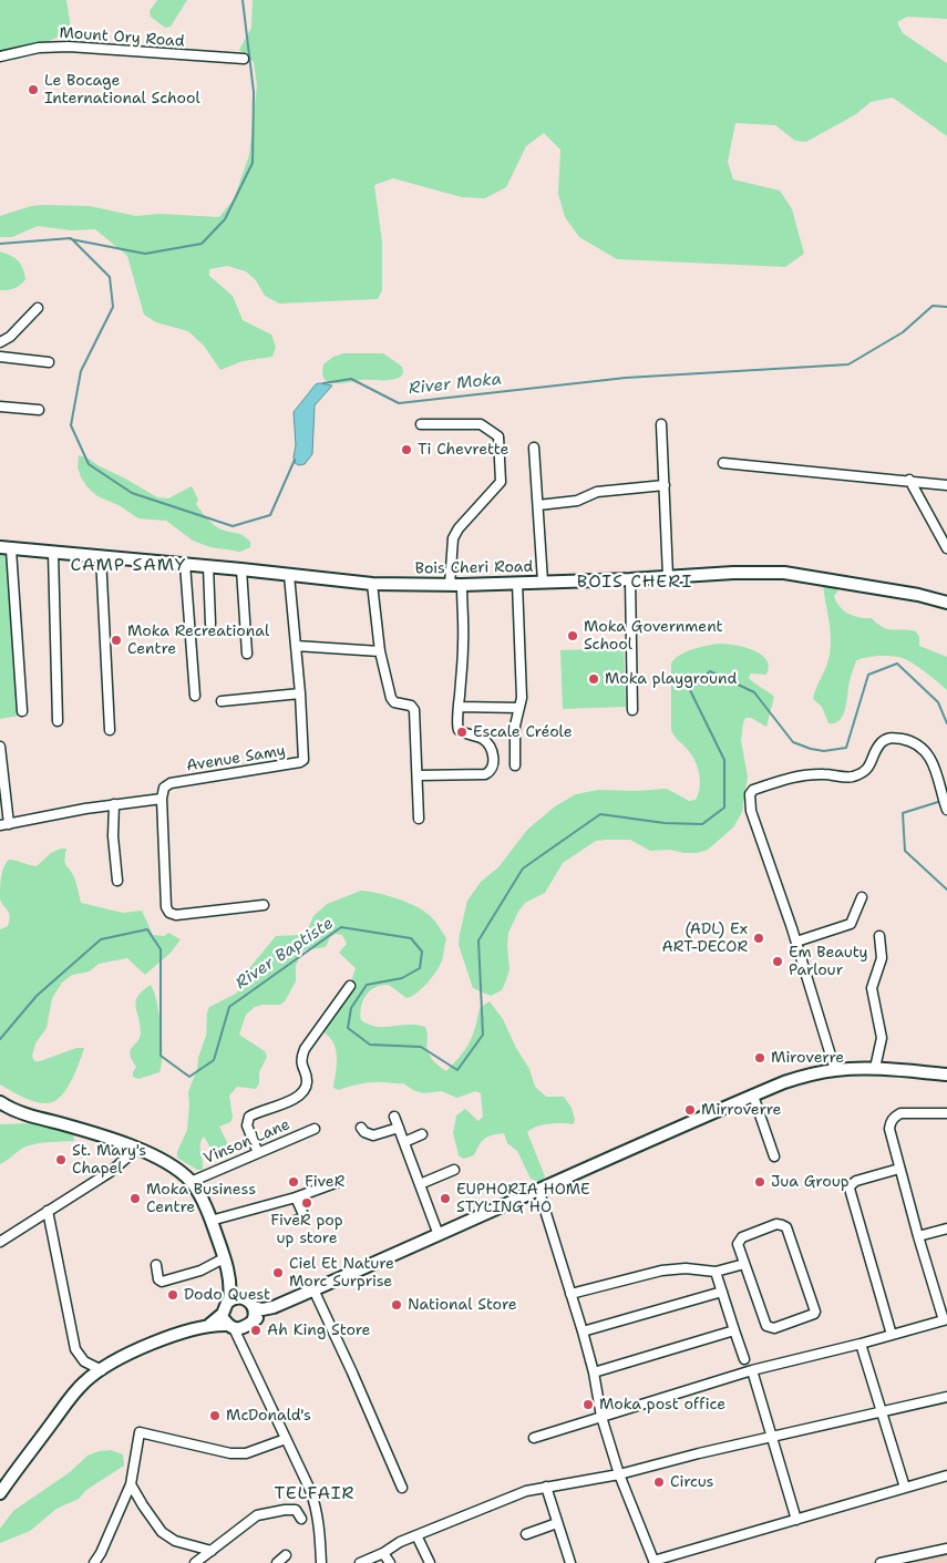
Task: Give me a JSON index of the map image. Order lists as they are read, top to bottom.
{
  "streets": {
    "main road": ["Bois Cheri Road"],
    "street": ["Mount Ory Road", "Avenue Samy", "Vinson Lane"]
  },
  "crossings": [
    ["Bois Cheri Road", "Avenue Samy"]
  ],
  "districts": ["CAMP SAMY", "BOIS CHERI", "TELFAIR"],
  "water": ["River Moka", "River Baptiste"],
  "places": [
    "Le Bocage International School",
    "Ti Chevrette",
    "Moka Government School",
    "Moka Recreational Centre",
    "Moka playground",
    "Escale Créole",
    "(ADL) Ex ART-DECOR",
    "Em Beauty Parlour",
    "Miroverre",
    "Mirroverre",
    "St. Mary's Chapel",
    "FiveR",
    "Jua Group",
    "Moka Business Centre",
    "EUPHORIA HOME STYLING HO",
    "FiveR pop up store",
    "Ciel Et Nature Morc Surprise",
    "Dodo Quest",
    "National Store",
    "Ah King Store",
    "Moka post office",
    "McDonald's",
    "Circus"
  ]
}
